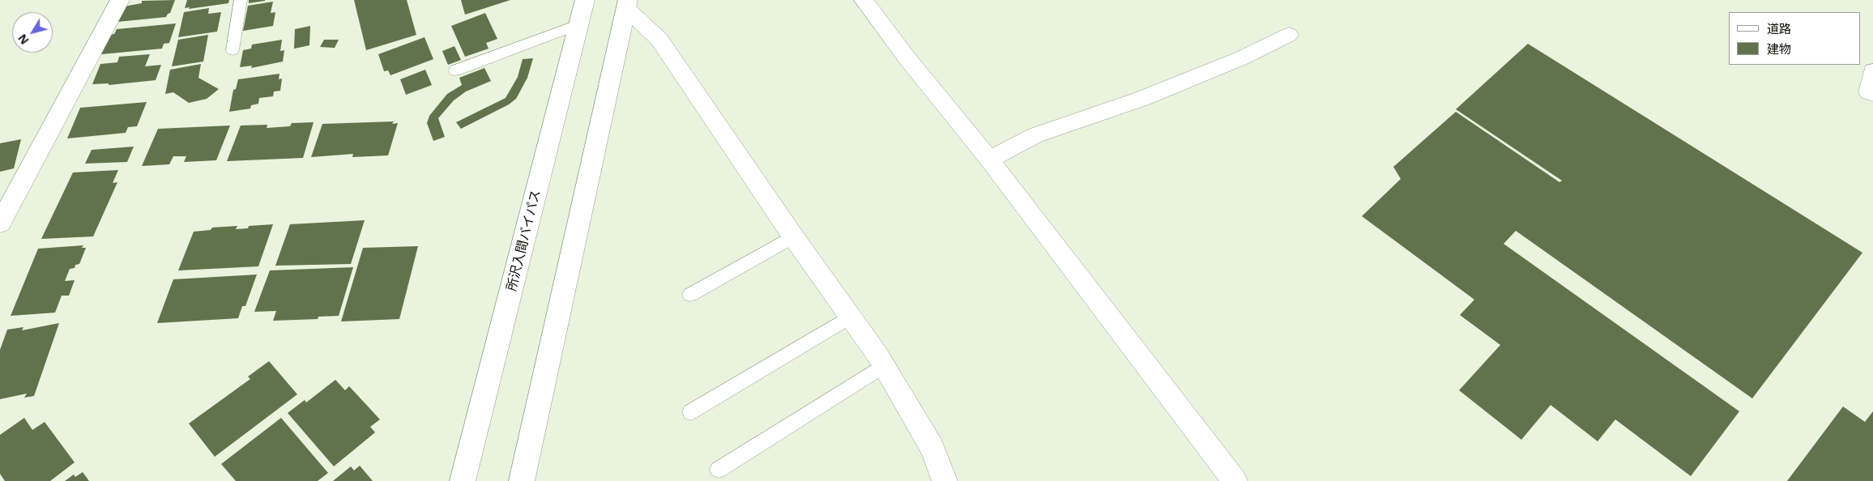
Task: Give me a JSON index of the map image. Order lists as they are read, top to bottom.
{
  "streets": {
    "main road": ["所沢入間バイパス"]
  },
  "legend": ["道路", "建物"],
  "north": "bottom left"
}
